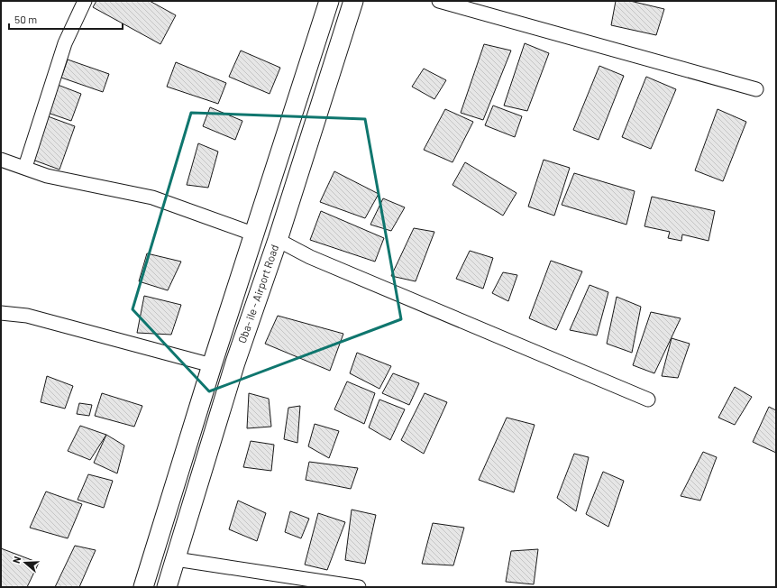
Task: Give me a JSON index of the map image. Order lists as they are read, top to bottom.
{
  "streets": {
    "main road": ["Oba- ile - Airport Road"]
  },
  "scale_bar": "50 m",
  "north": "left"
}
